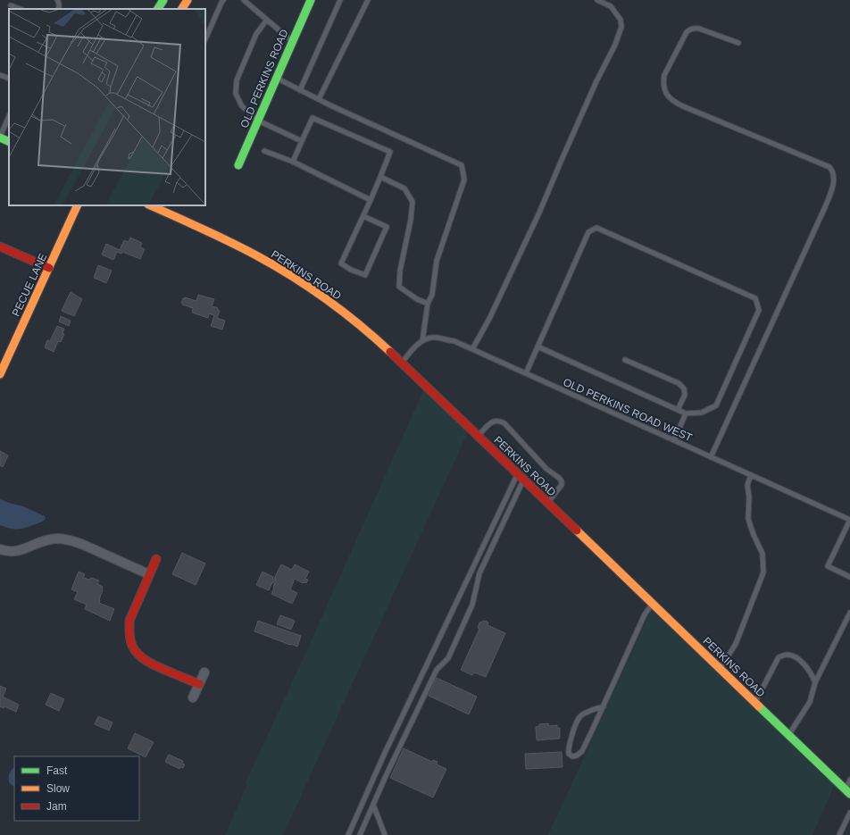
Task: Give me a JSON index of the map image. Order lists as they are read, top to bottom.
{
  "streets": {
    "main road": ["OLD PERKINS ROAD", "PERKINS ROAD", "PECUE LANE"],
    "lane": ["OLD PERKINS ROAD WEST"]
  },
  "legend": ["Fast", "Slow", "Jam"]
}
